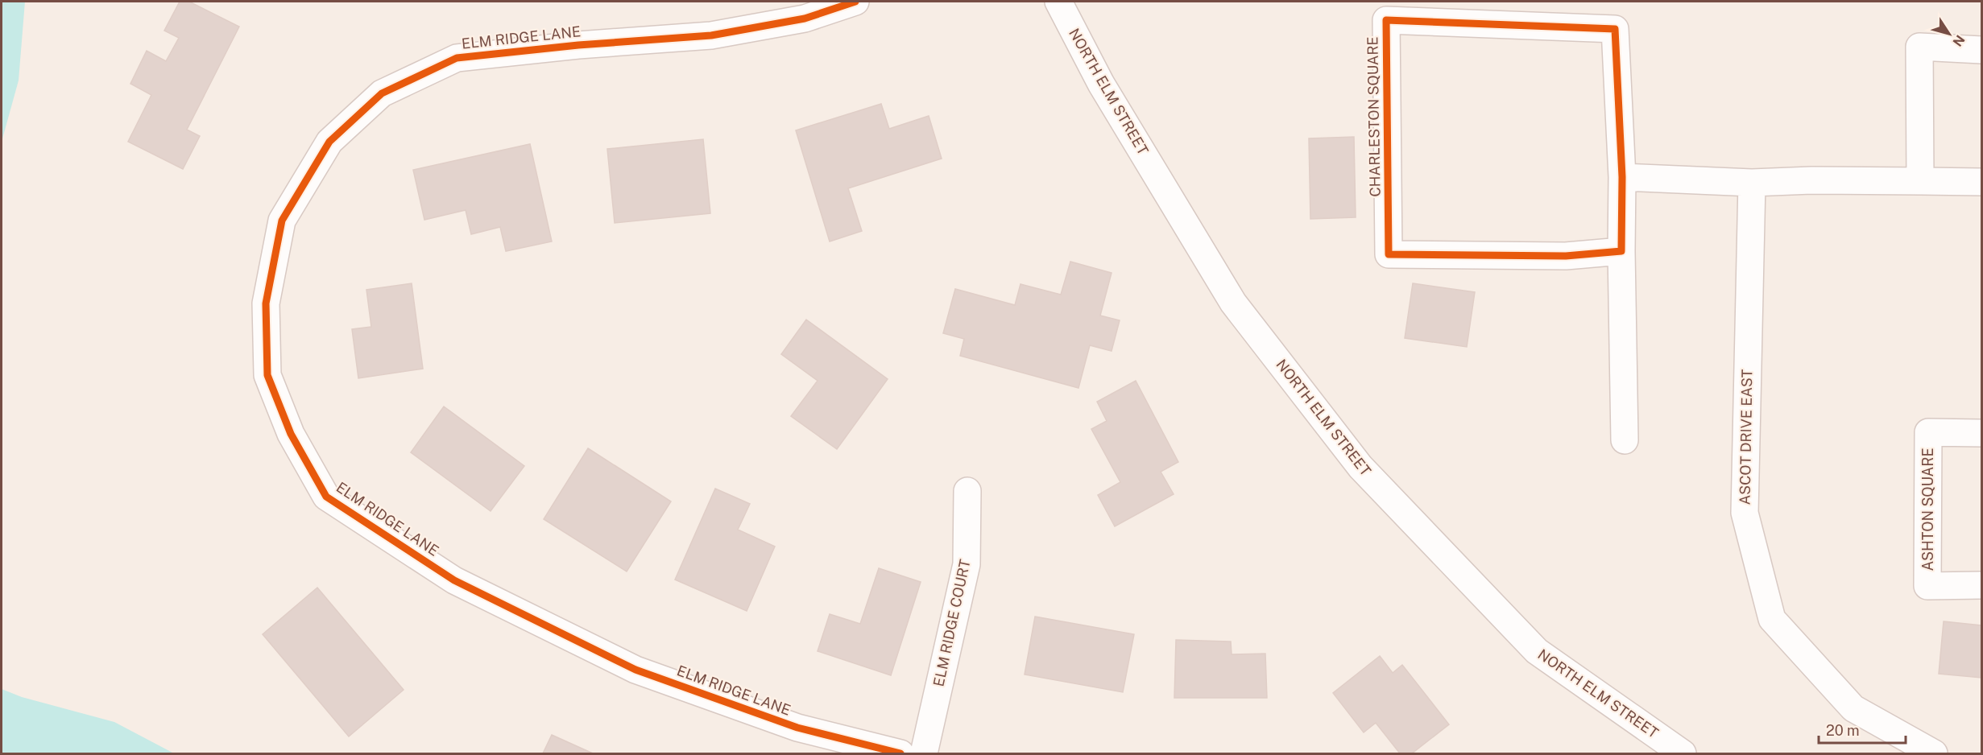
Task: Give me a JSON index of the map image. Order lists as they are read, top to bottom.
{
  "streets": {
    "street": [
      "ELM RIDGE LANE",
      "NORTH ELM STREET",
      "CHARLESTON SQUARE",
      "ASCOT DRIVE EAST",
      "ASHTON SQUARE",
      "ELM RIDGE COURT"
    ]
  },
  "scale_bar": "20 m",
  "north": "bottom right"
}
